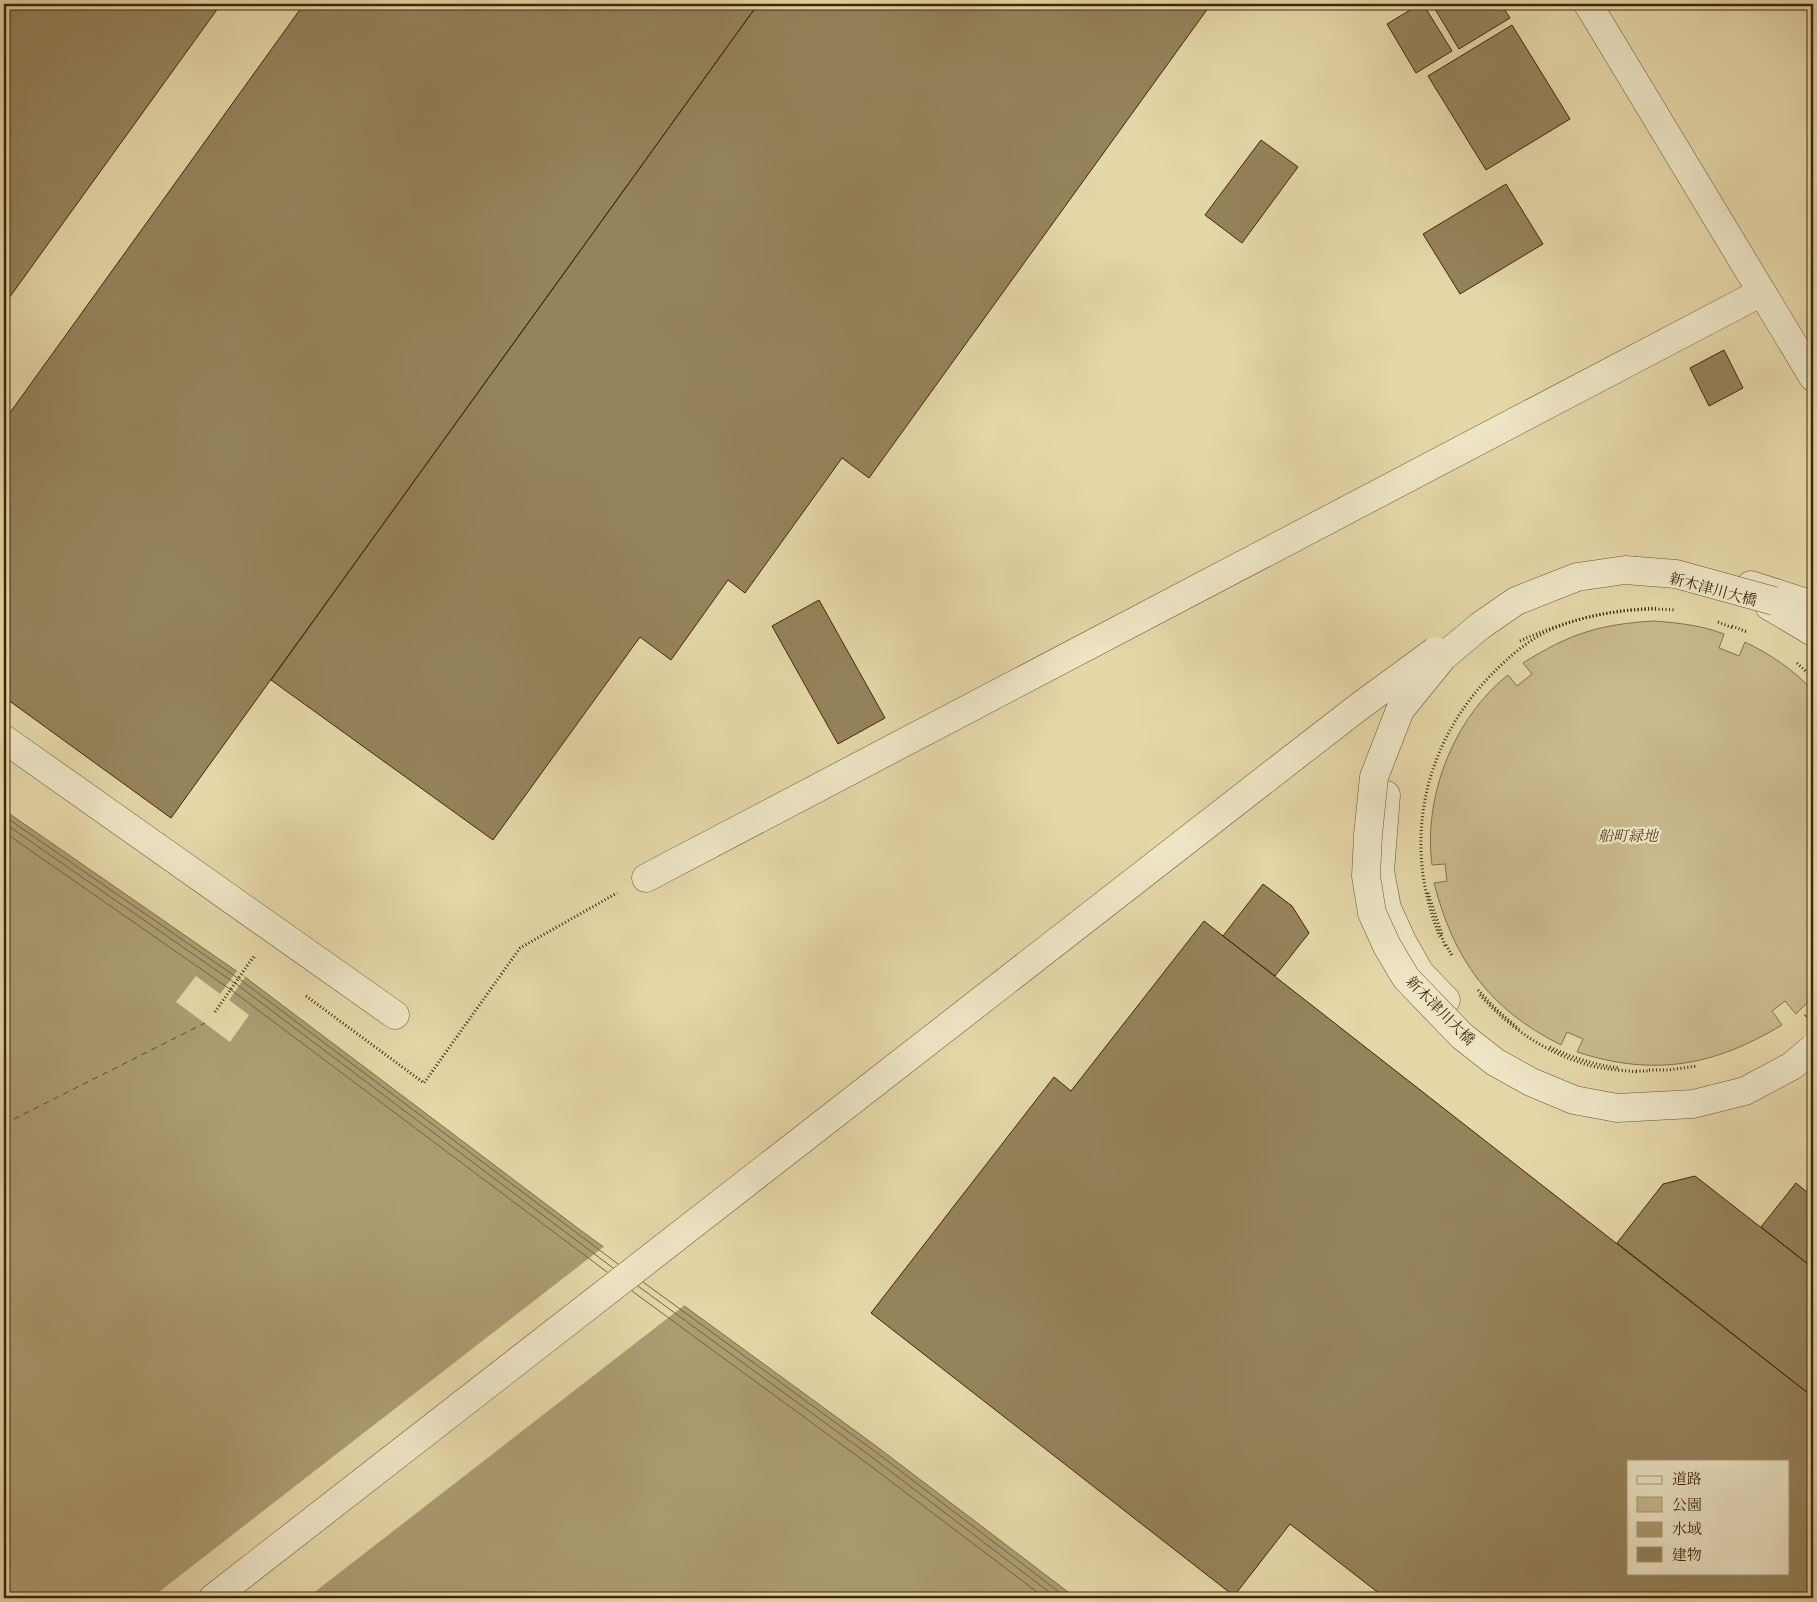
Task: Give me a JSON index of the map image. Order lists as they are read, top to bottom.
{
  "streets": {
    "street": ["新木津川大橋"]
  },
  "parks": ["船町緑地"],
  "legend": [
    "道路",
    "公園",
    "水域",
    "建物"
  ]
}
